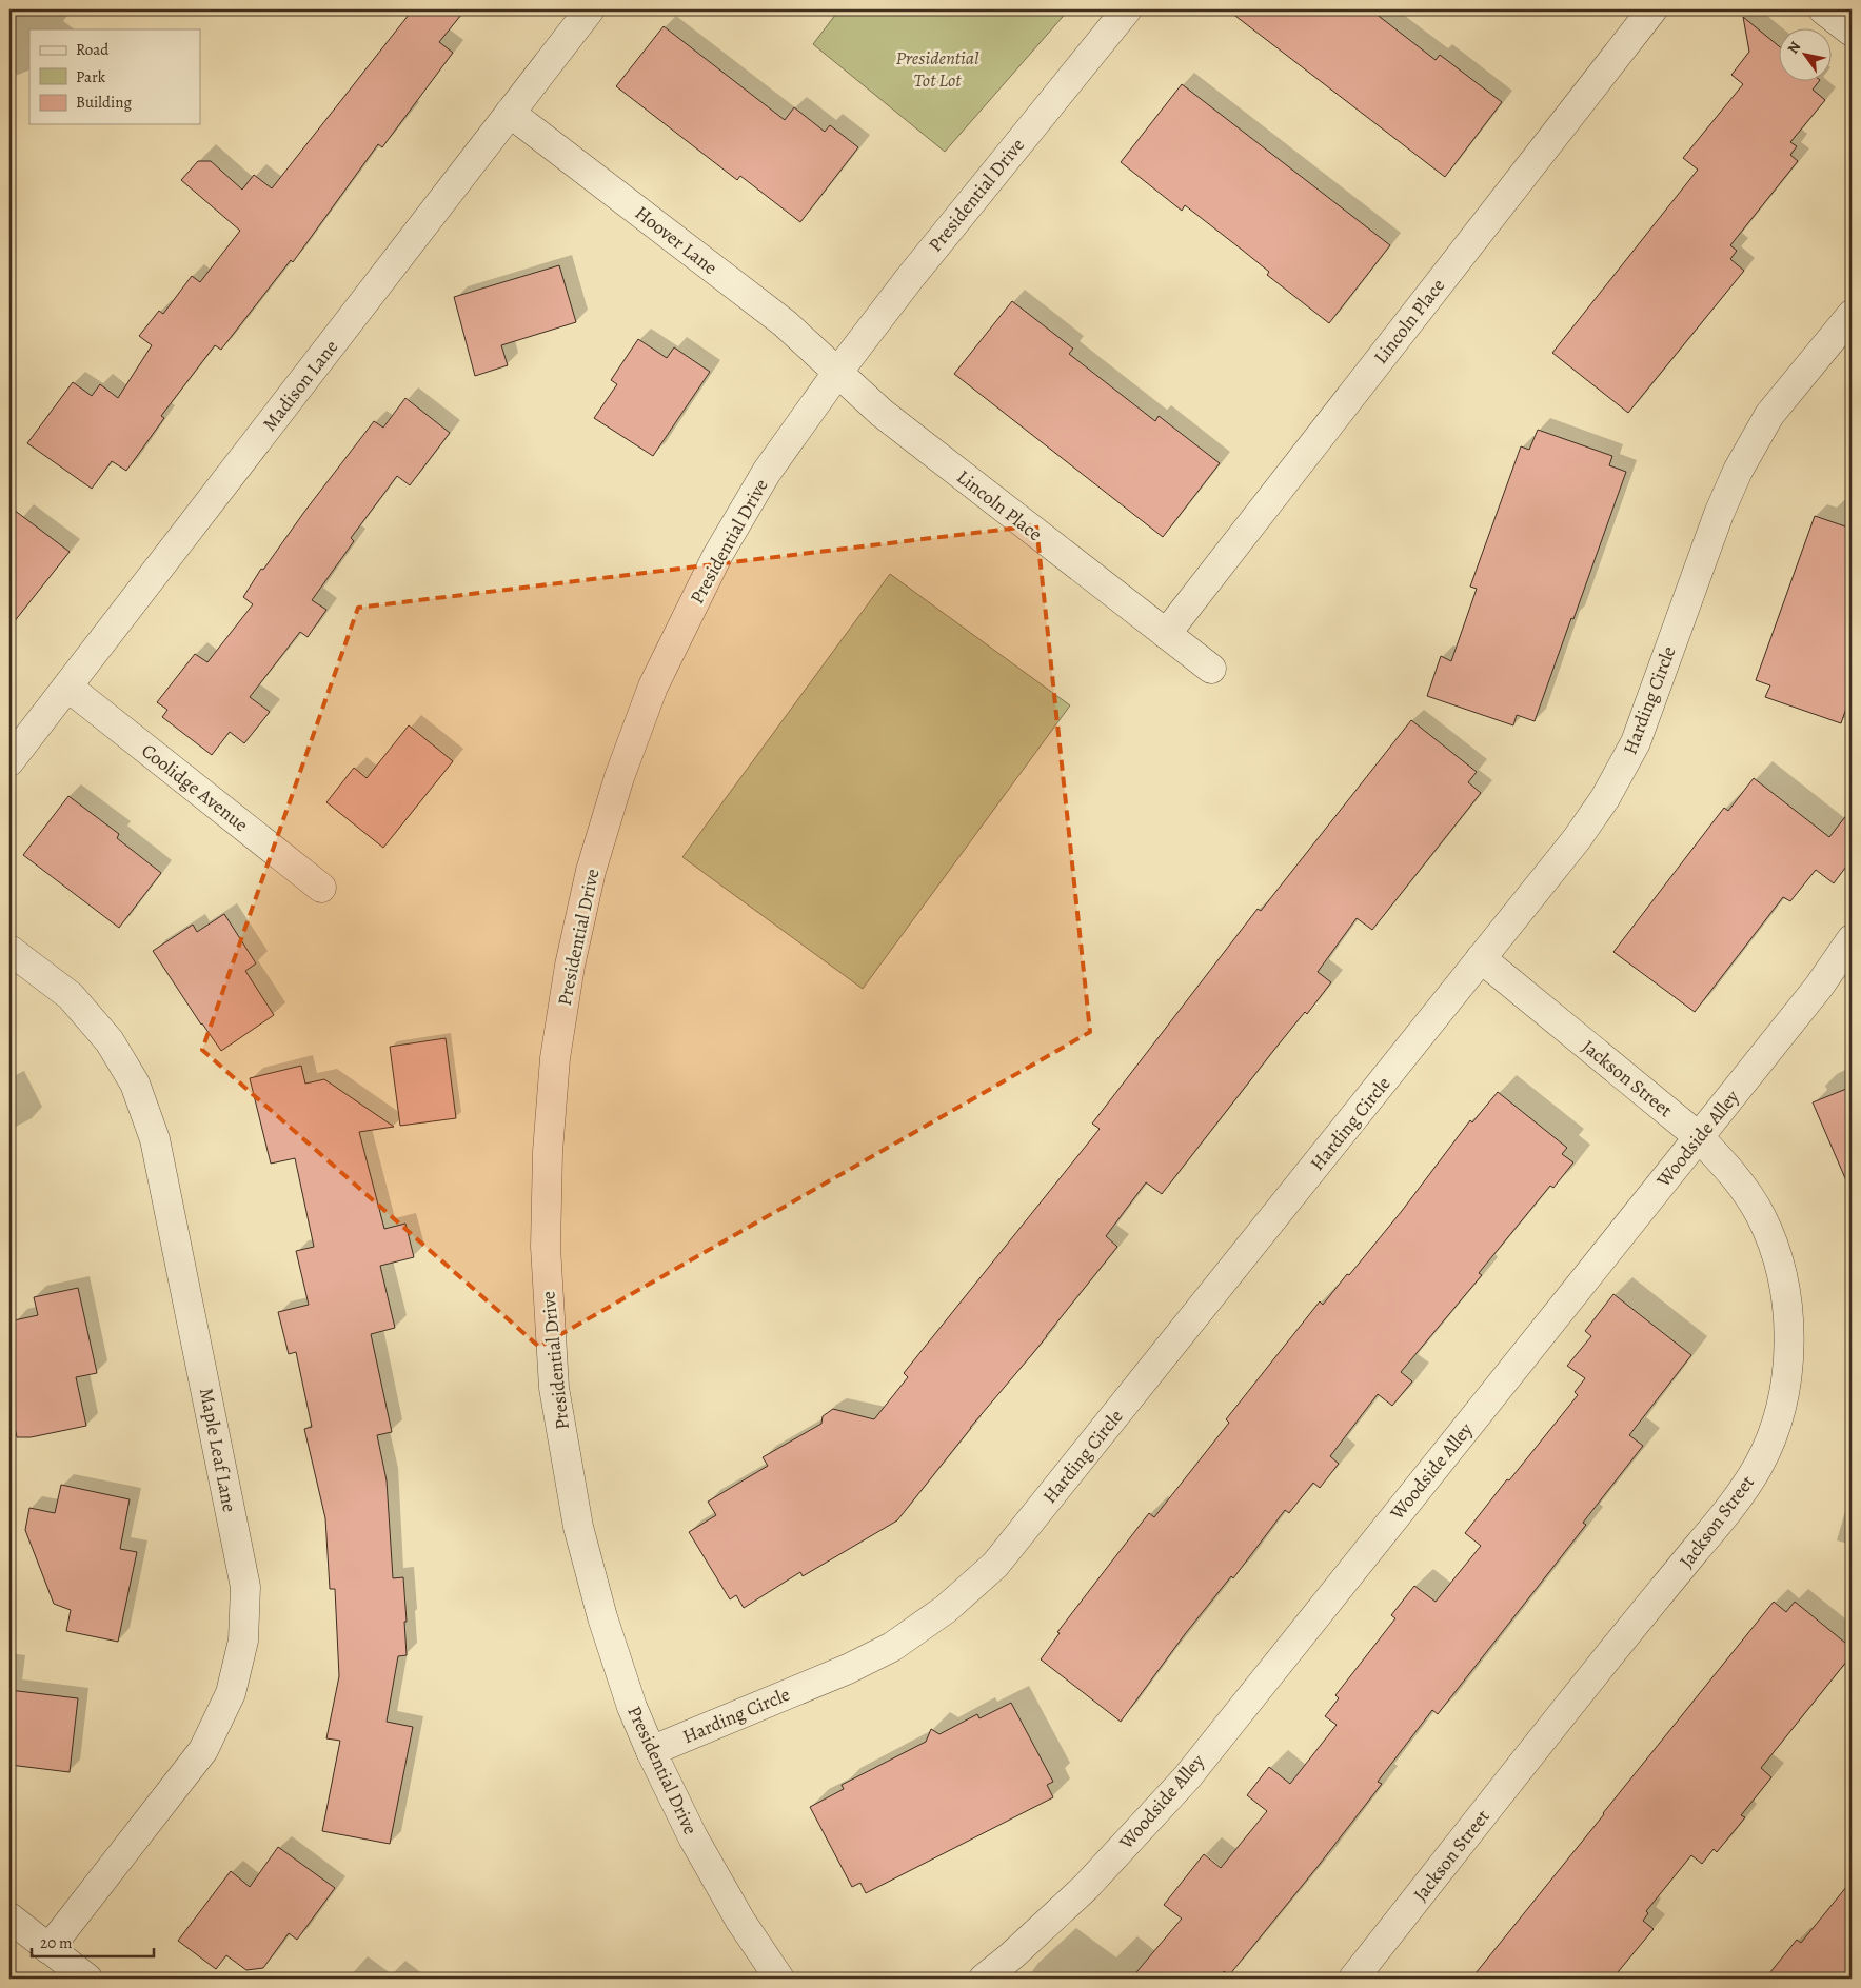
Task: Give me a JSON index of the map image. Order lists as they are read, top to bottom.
{
  "streets": {
    "street": [
      "Presidential Drive",
      "Hoover Lane",
      "Lincoln Place",
      "Madison Lane",
      "Harding Circle",
      "Coolidge Avenue",
      "Jackson Street",
      "Woodside Alley",
      "Maple Leaf Lane"
    ]
  },
  "crossings": [
    ["Presidential Drive", "Hoover Lane"],
    ["Presidential Drive", "Lincoln Place"],
    ["Presidential Drive", "Harding Circle"],
    ["Hoover Lane", "Lincoln Place"],
    ["Hoover Lane", "Madison Lane"],
    ["Madison Lane", "Coolidge Avenue"],
    ["Harding Circle", "Jackson Street"],
    ["Jackson Street", "Woodside Alley"]
  ],
  "parks": ["Presidential Tot Lot"],
  "legend": ["Road", "Park", "Building"],
  "scale_bar": "20 m",
  "north": "top left"
}
